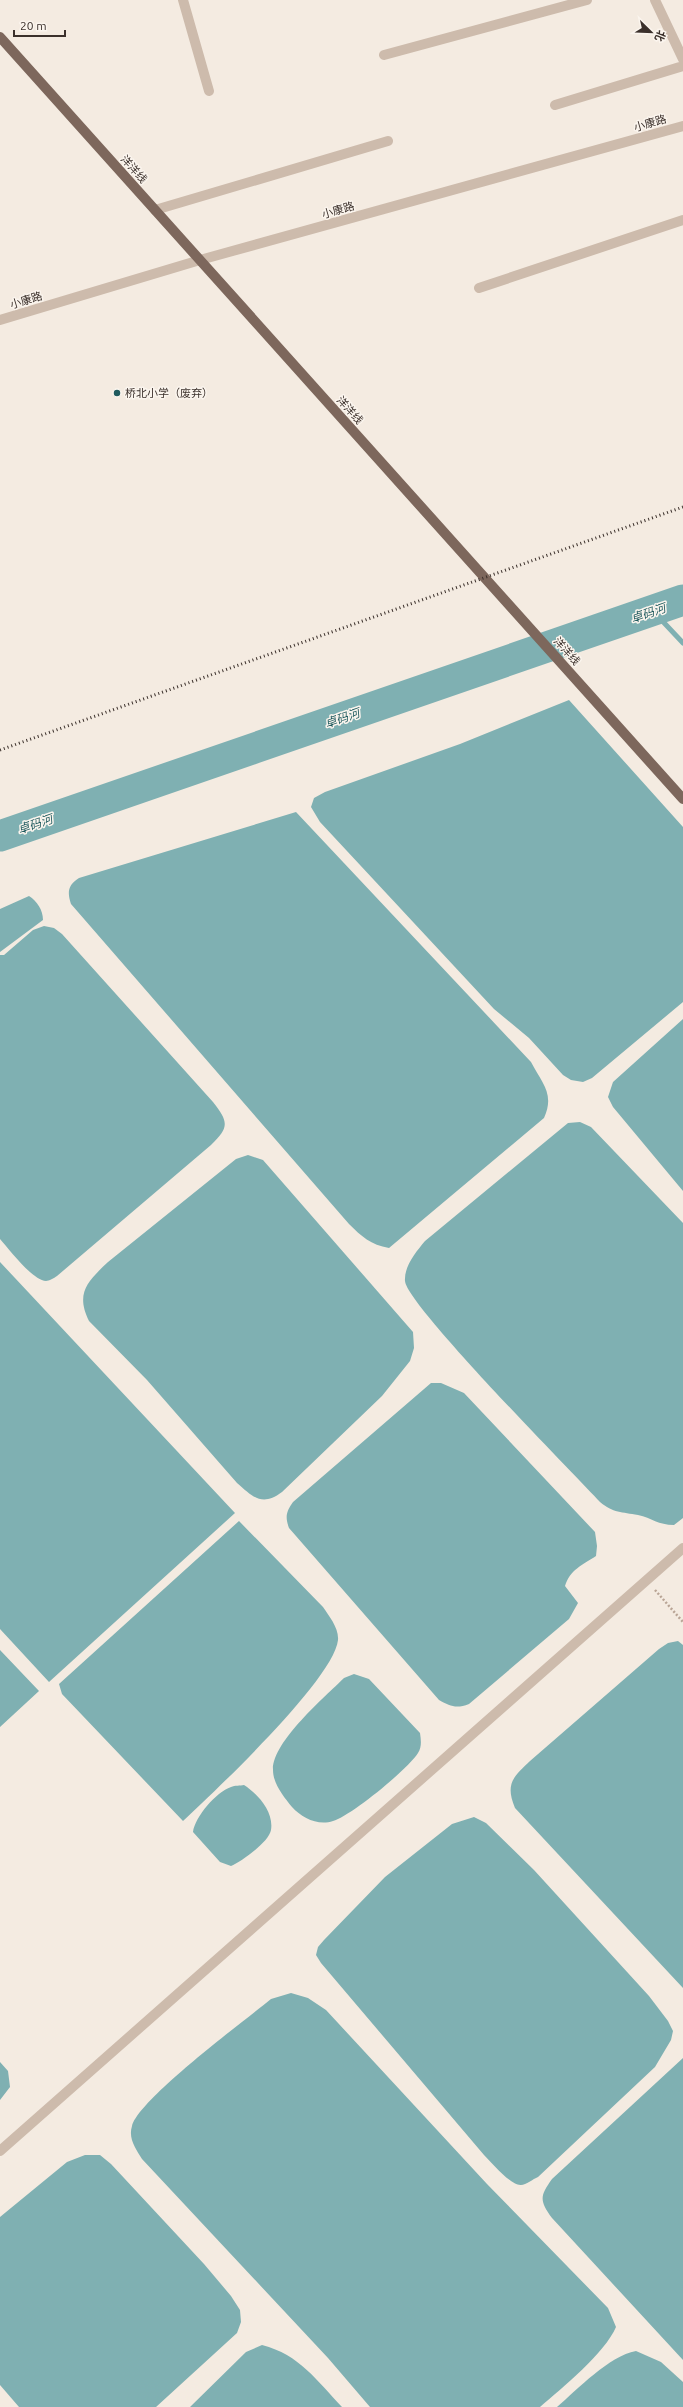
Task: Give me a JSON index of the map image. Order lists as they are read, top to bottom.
{
  "streets": {
    "main road": ["洋洋线"],
    "street": ["小康路"]
  },
  "crossings": [
    ["小康路", "洋洋线"]
  ],
  "water": ["卓码河"],
  "places": ["桥北小学（废弃）"],
  "scale_bar": "20 m",
  "north": "bottom right"
}
